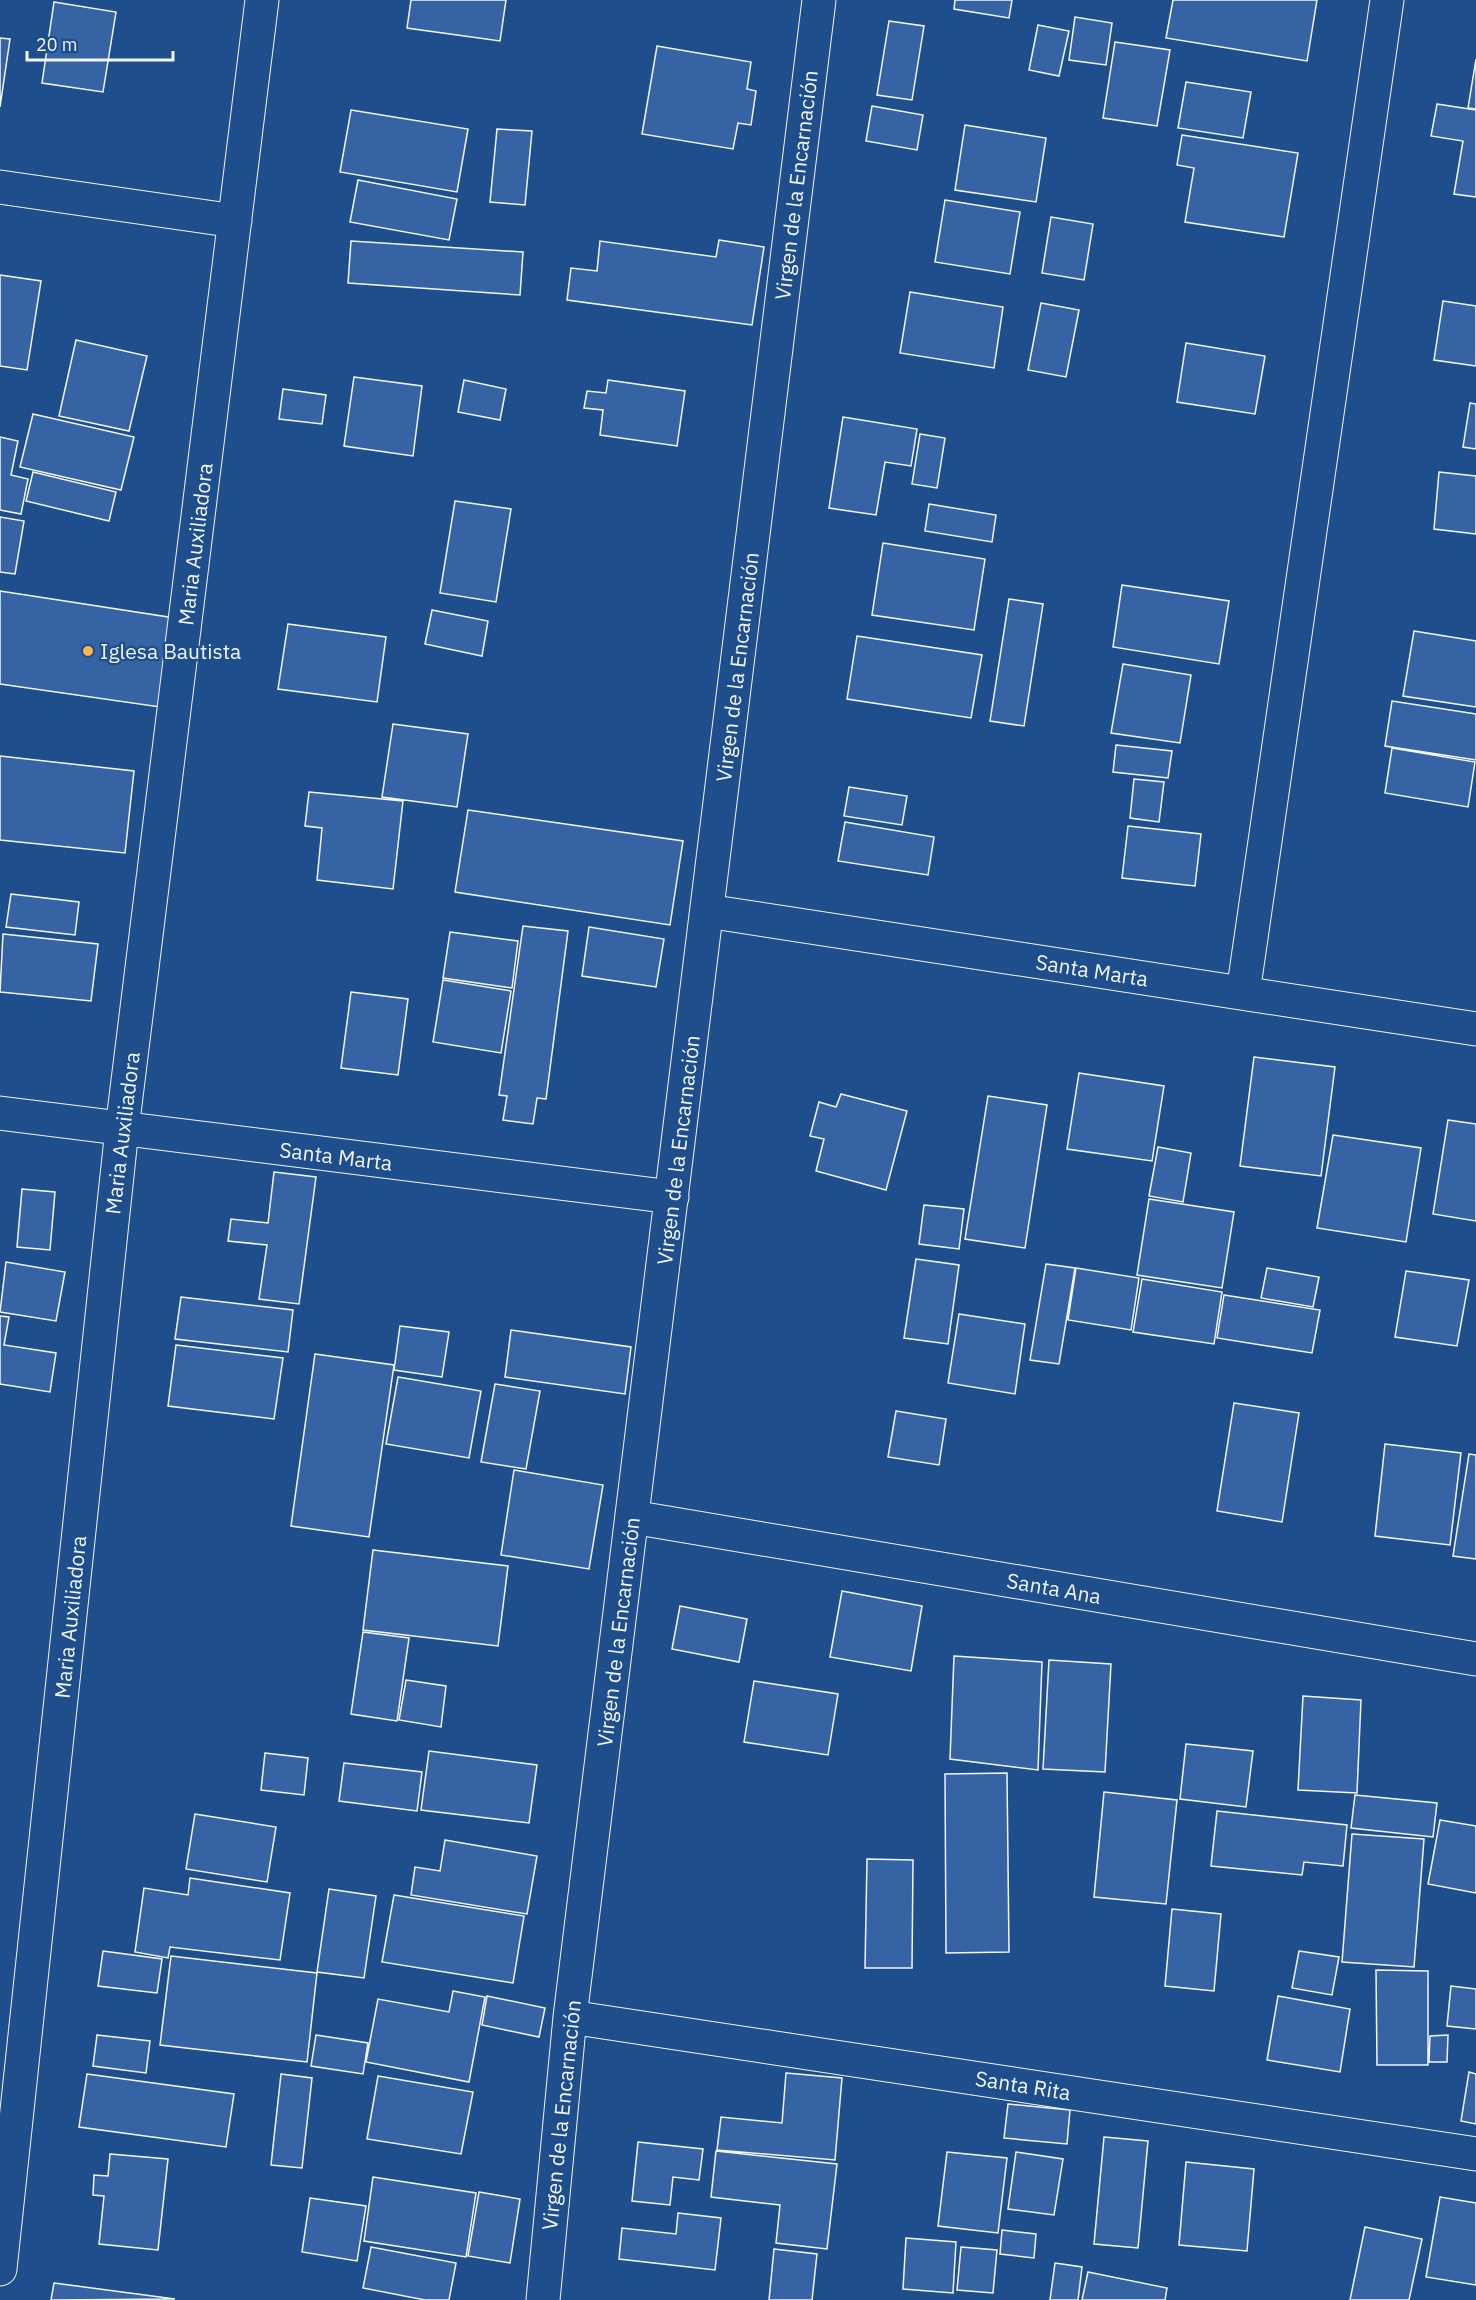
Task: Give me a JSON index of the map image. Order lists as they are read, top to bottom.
{
  "streets": {
    "street": [
      "Virgen de la Encarnación",
      "Maria Auxiliadora",
      "Santa Marta",
      "Santa Ana",
      "Santa Rita"
    ]
  },
  "crossings": [
    ["Virgen de la Encarnación", "Santa Marta"],
    ["Virgen de la Encarnación", "Santa Ana"],
    ["Virgen de la Encarnación", "Santa Rita"],
    ["Maria Auxiliadora", "Santa Marta"]
  ],
  "places": ["Iglesa Bautista"],
  "scale_bar": "20 m"
}
